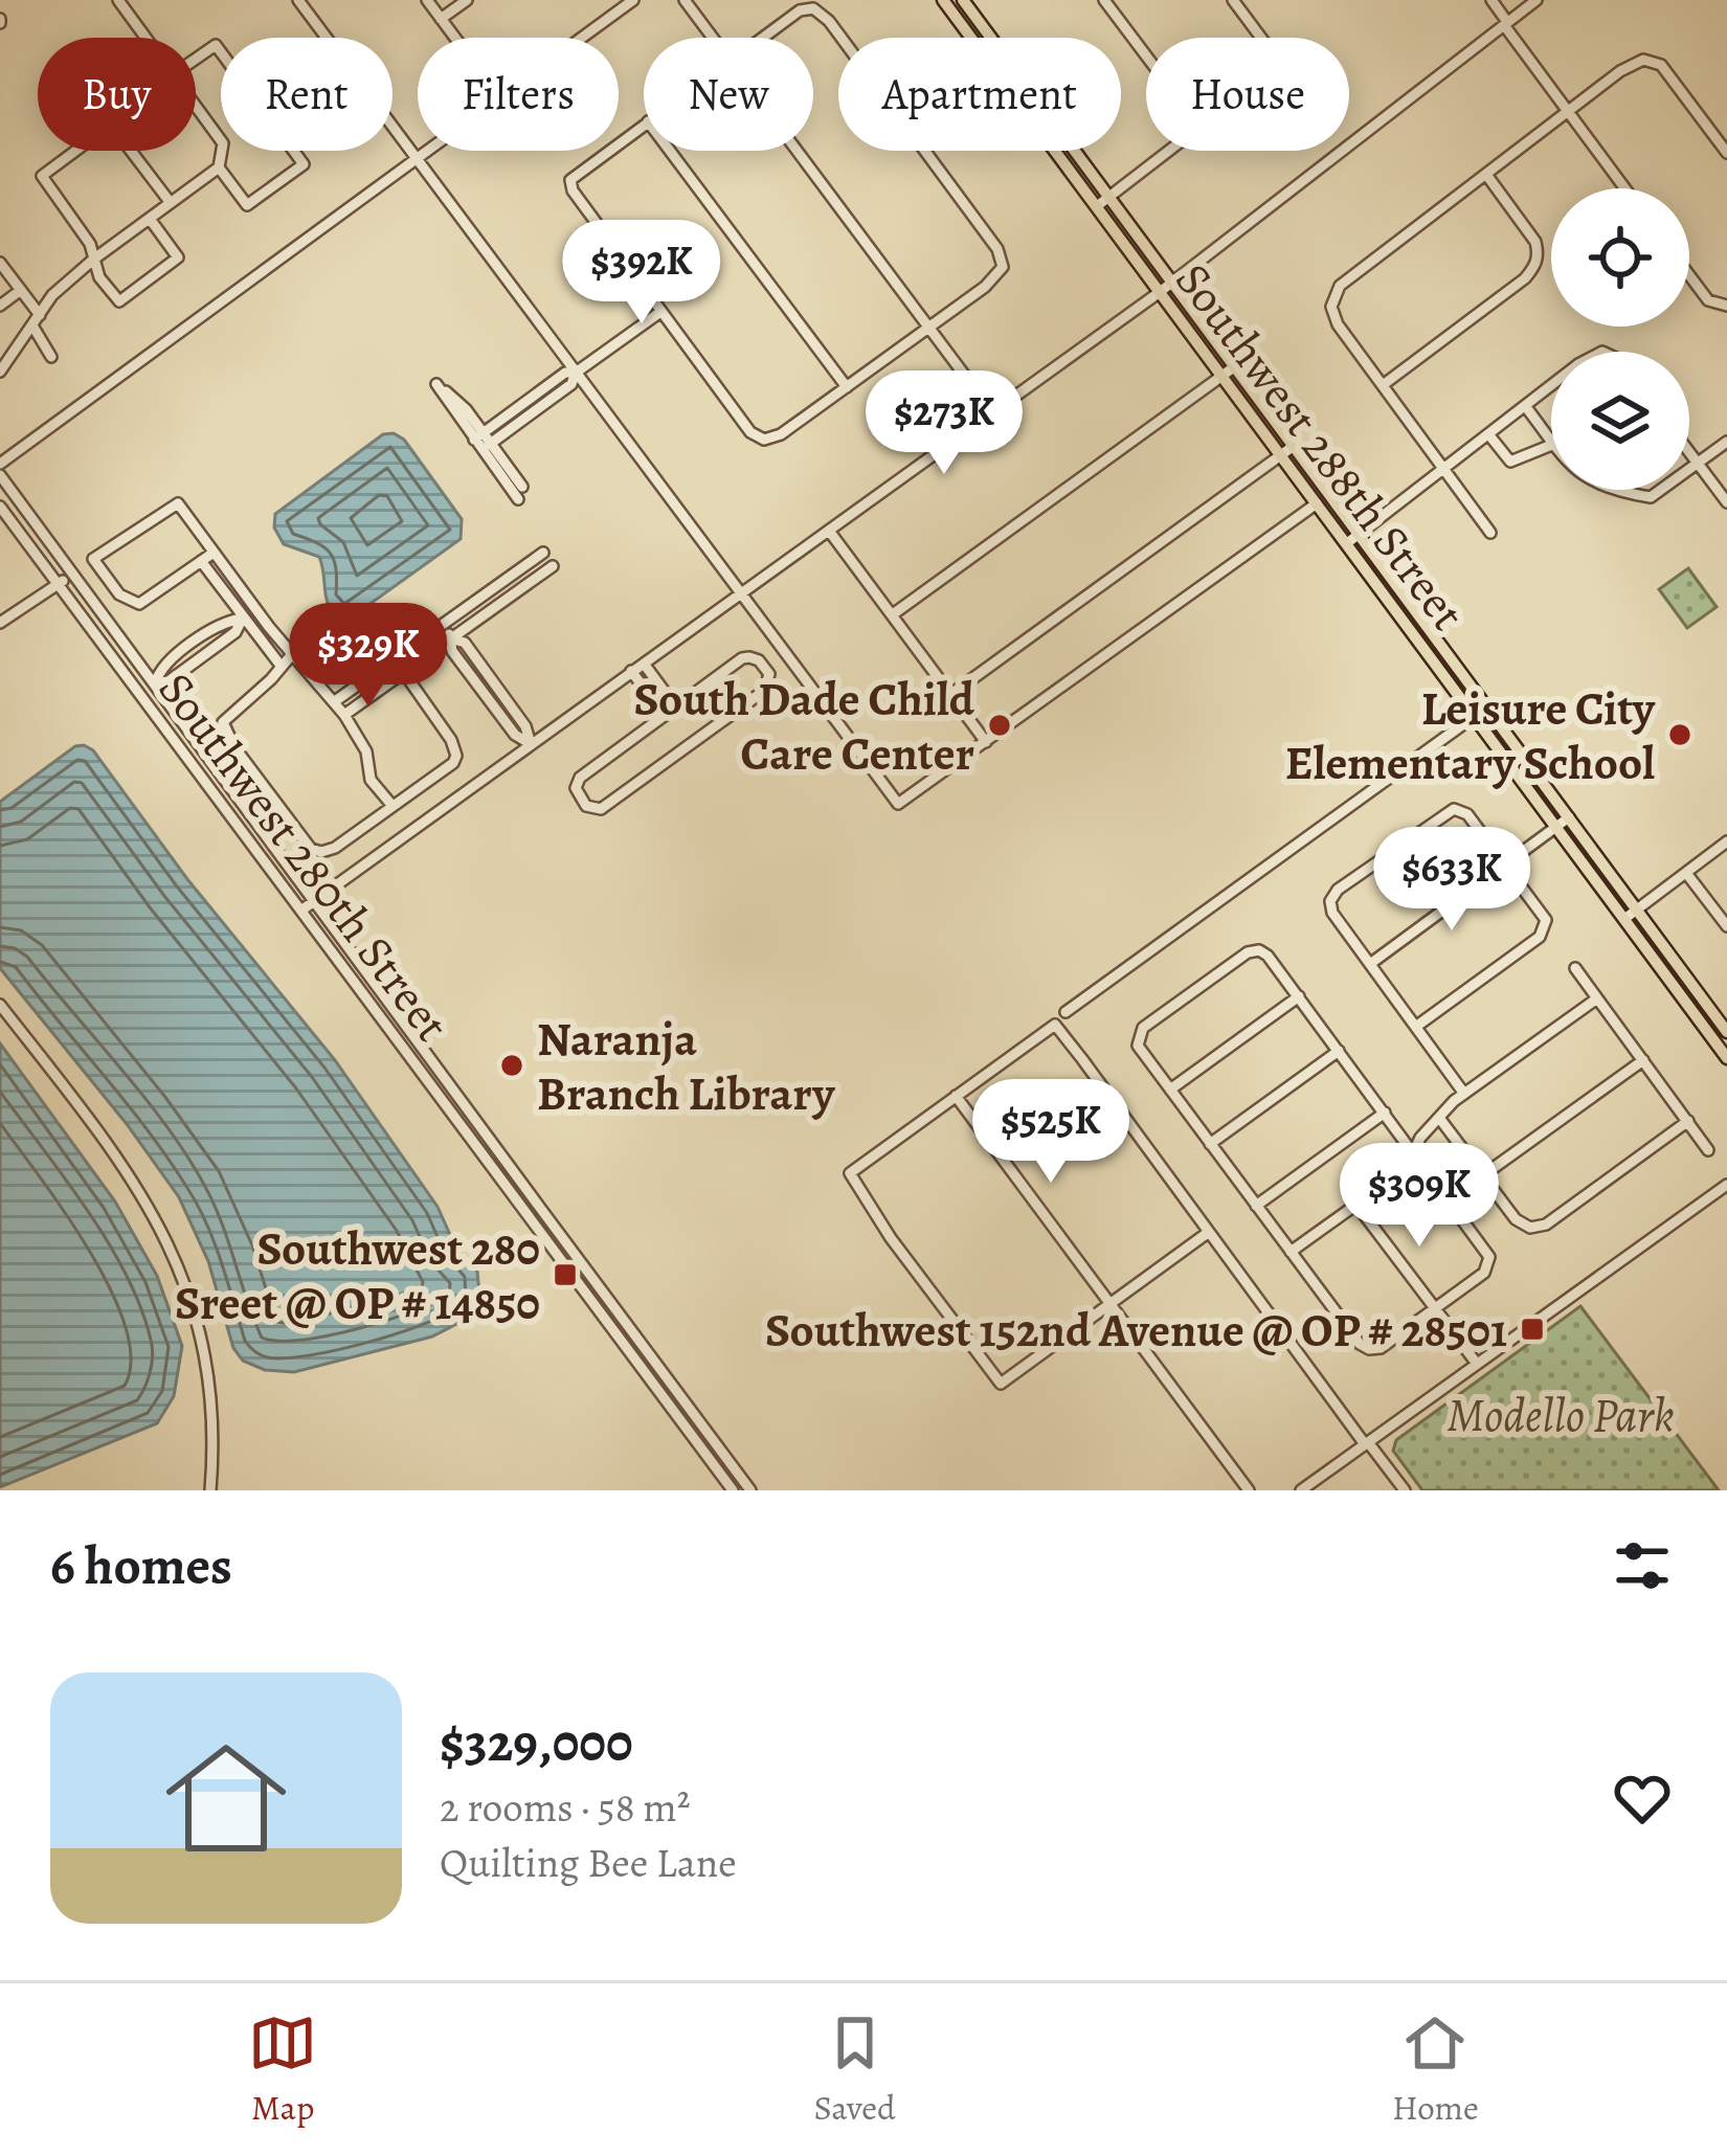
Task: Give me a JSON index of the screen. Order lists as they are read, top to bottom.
{
  "streets": {
    "main road": ["Southwest 288th Street"],
    "street": ["Southwest 280th Street"]
  },
  "parks": ["Modello Park"],
  "places": {
    "other": ["South Dade Child Care Center", "Leisure City Elementary School", "Naranja Branch Library"],
    "transit": ["Southwest 280 Sreet @ OP # 14850", "Southwest 152nd Avenue @ OP # 28501"]
  },
  "page": {
    "chip": [
      "Buy",
      "Rent",
      "Filters",
      "New",
      "Apartment",
      "House"
    ],
    "price": [
      "$392K",
      "$273K",
      "$329K",
      "$633K",
      "$525K",
      "$309K"
    ],
    "heading": "6 homes",
    "list": [
      {
        "name": "$329,000",
        "note": "2 rooms · 58 m² · Quilting Bee Lane"
      }
    ],
    "tabs": ["Map", "Saved", "Home"]
  }
}
